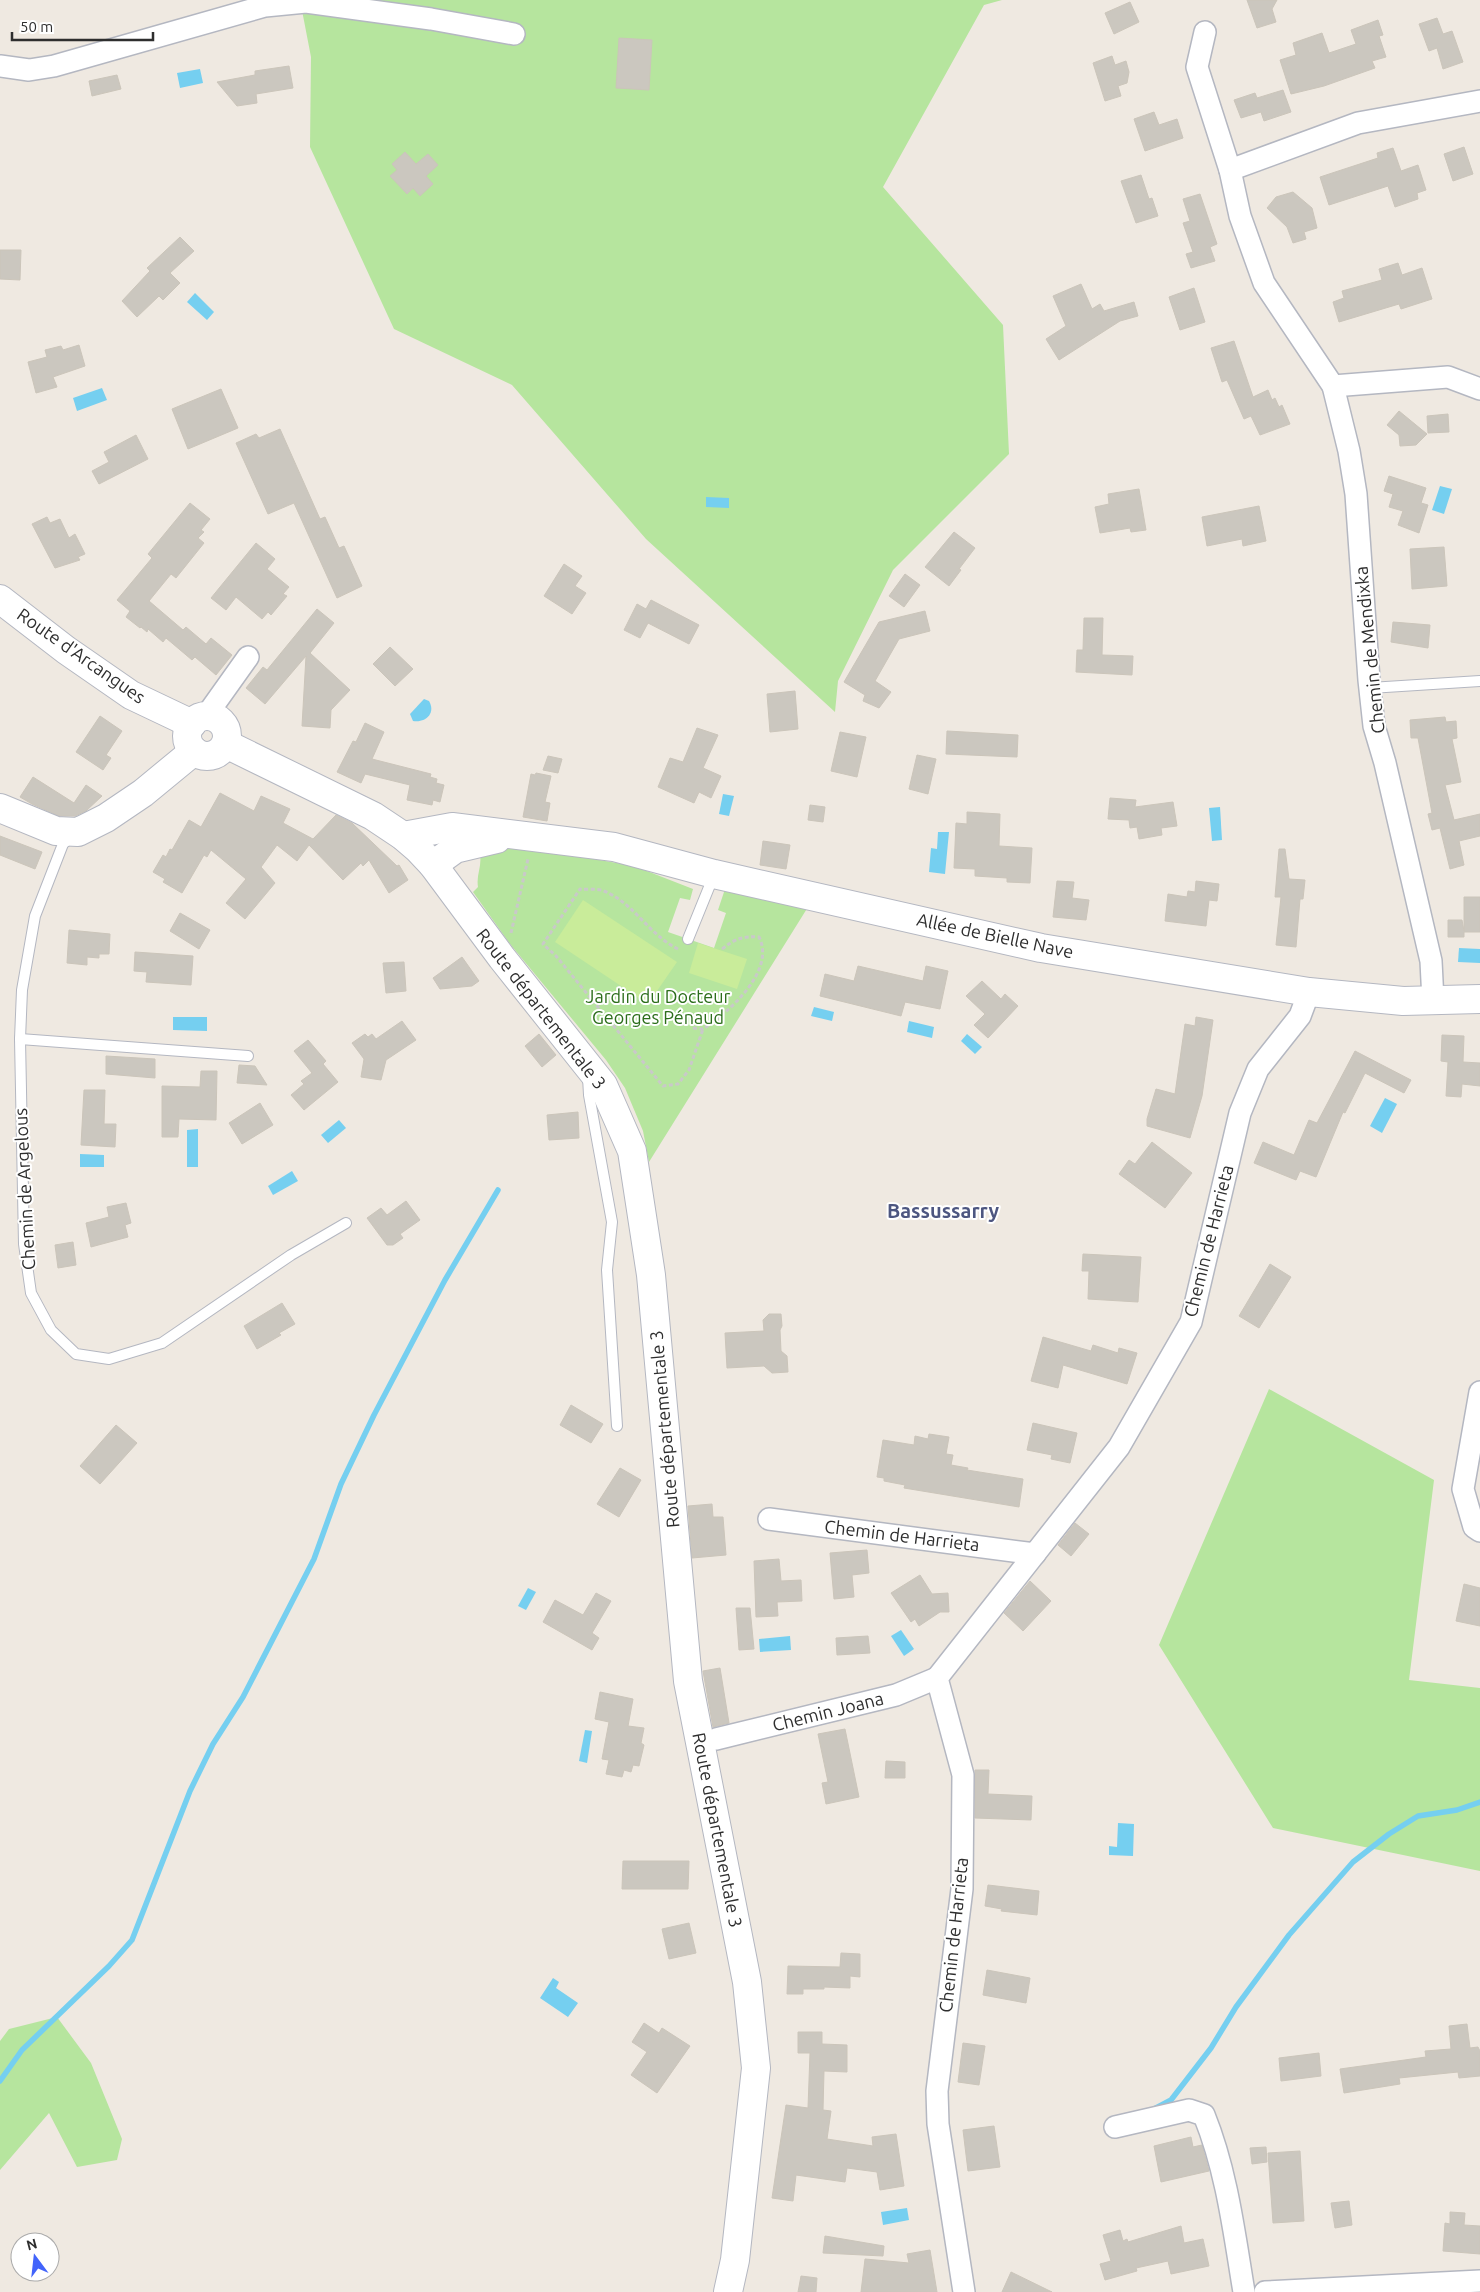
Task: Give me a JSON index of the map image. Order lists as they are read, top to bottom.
{
  "streets": {
    "main road": ["Route d'Arcangues", "Allée de Bielle Nave", "Route départementale 3"],
    "street": ["Chemin de Mendixka", "Chemin de Harrieta", "Chemin Joana"],
    "lane": ["Chemin de Argelous"]
  },
  "crossings": [
    ["Chemin de Mendixka", "Allée de Bielle Nave"],
    ["Route d'Arcangues", "Route départementale 3"],
    ["Allée de Bielle Nave", "Route départementale 3"],
    ["Allée de Bielle Nave", "Chemin de Harrieta"],
    ["Chemin de Harrieta", "Chemin Joana"]
  ],
  "districts": ["Bassussarry"],
  "parks": ["Jardin du Docteur Georges Pénaud"],
  "scale_bar": "50 m",
  "north": "top"
}
